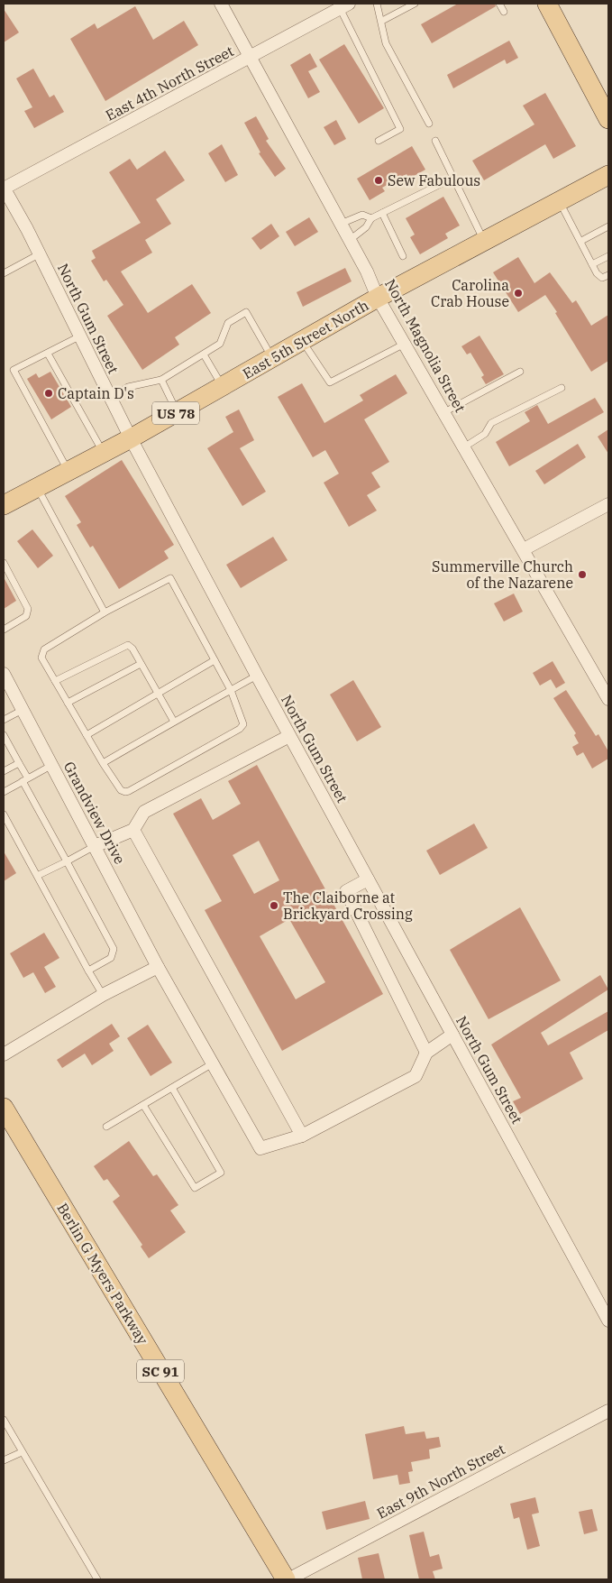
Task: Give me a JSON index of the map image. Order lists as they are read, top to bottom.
{
  "streets": {
    "main road": [
      "East 5th Street North",
      "US 78",
      "Berlin G Myers Parkway",
      "SC 91"
    ],
    "street": [
      "East 4th North Street",
      "North Gum Street",
      "North Magnolia Street",
      "Grandview Drive",
      "East 9th North Street"
    ]
  },
  "crossings": [
    ["East 4th North Street", "North Gum Street"],
    ["East 4th North Street", "North Magnolia Street"],
    ["North Gum Street", "East 5th Street North"],
    ["East 5th Street North", "North Magnolia Street"],
    ["Berlin G Myers Parkway", "East 9th North Street"]
  ],
  "places": [
    "Sew Fabulous",
    "Carolina Crab House",
    "Captain D's",
    "Summerville Church of the Nazarene",
    "The Claiborne at Brickyard Crossing"
  ]
}
